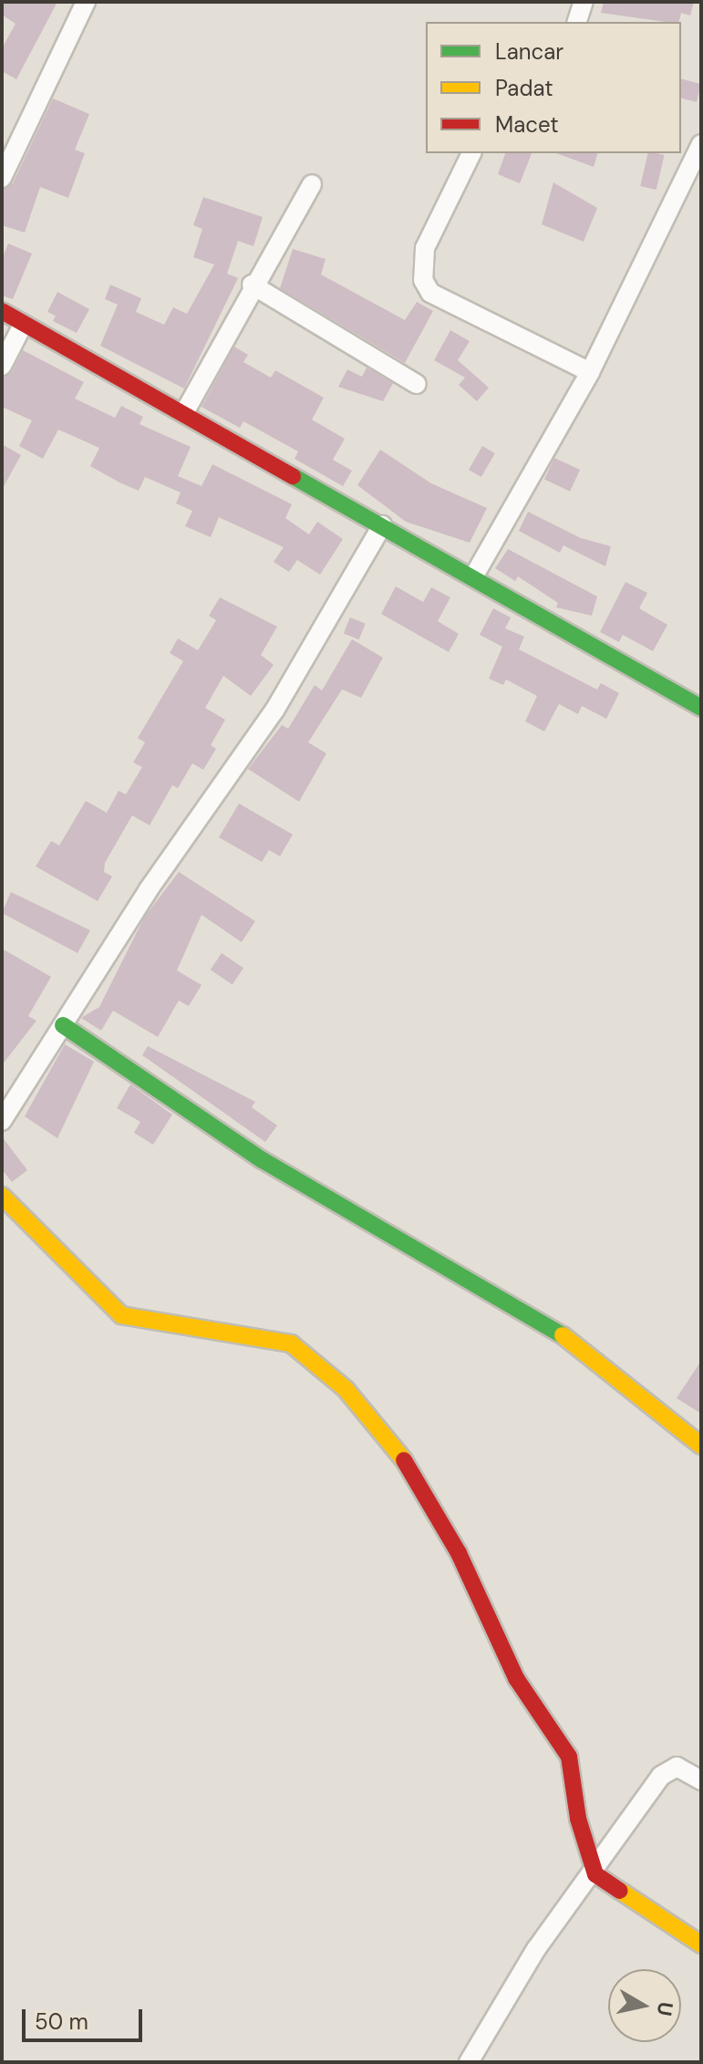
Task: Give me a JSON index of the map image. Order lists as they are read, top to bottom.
{
  "legend": ["Lancar", "Padat", "Macet"],
  "scale_bar": "50 m",
  "north": "right"
}
